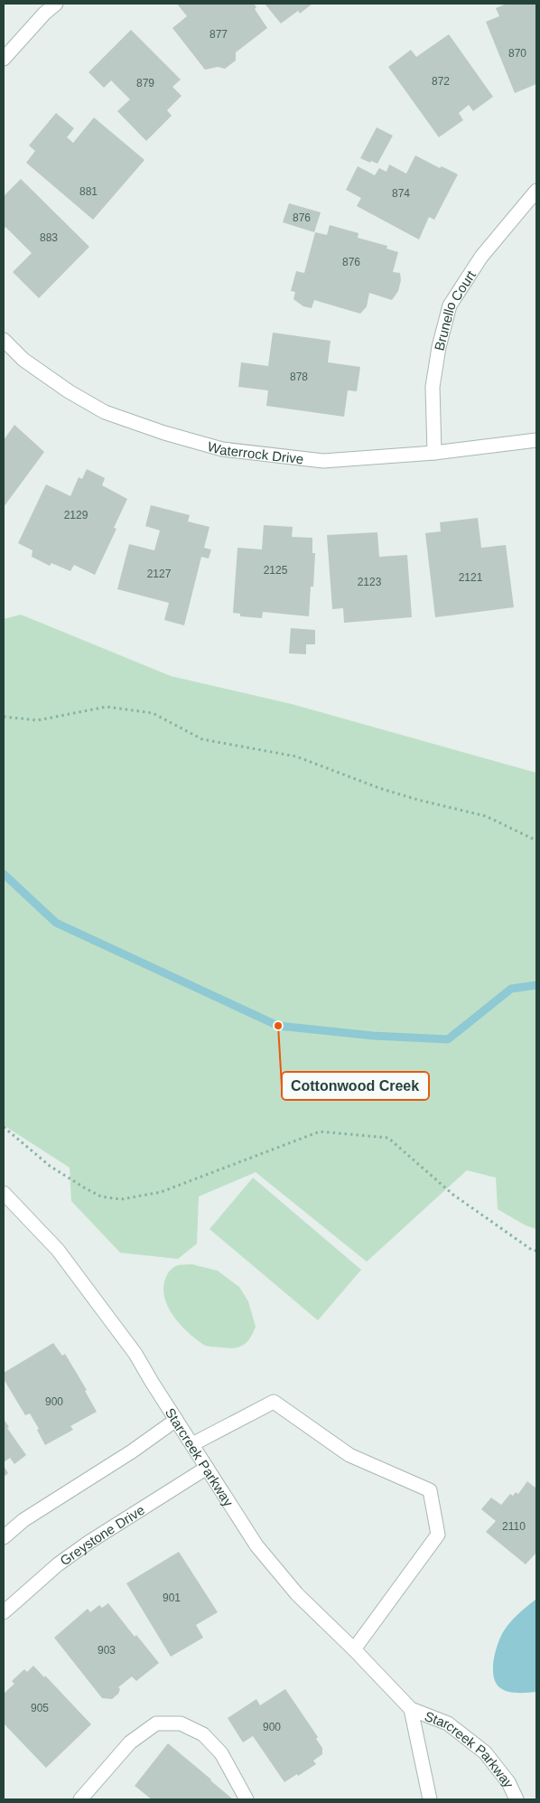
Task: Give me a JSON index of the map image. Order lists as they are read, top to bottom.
{
  "streets": {
    "street": [
      "Brunello Court",
      "Waterrock Drive",
      "Starcreek Parkway",
      "Greystone Drive"
    ]
  },
  "crossings": [
    ["Brunello Court", "Waterrock Drive"],
    ["Starcreek Parkway", "Greystone Drive"]
  ],
  "places": ["Cottonwood Creek"],
  "house_numbers": [
    "877",
    "870",
    "872",
    "879",
    "881",
    "874",
    "876",
    "883",
    "876",
    "878",
    "2129",
    "2125",
    "2127",
    "2121",
    "2123",
    "900",
    "2110",
    "901",
    "903",
    "905",
    "900"
  ]
}
